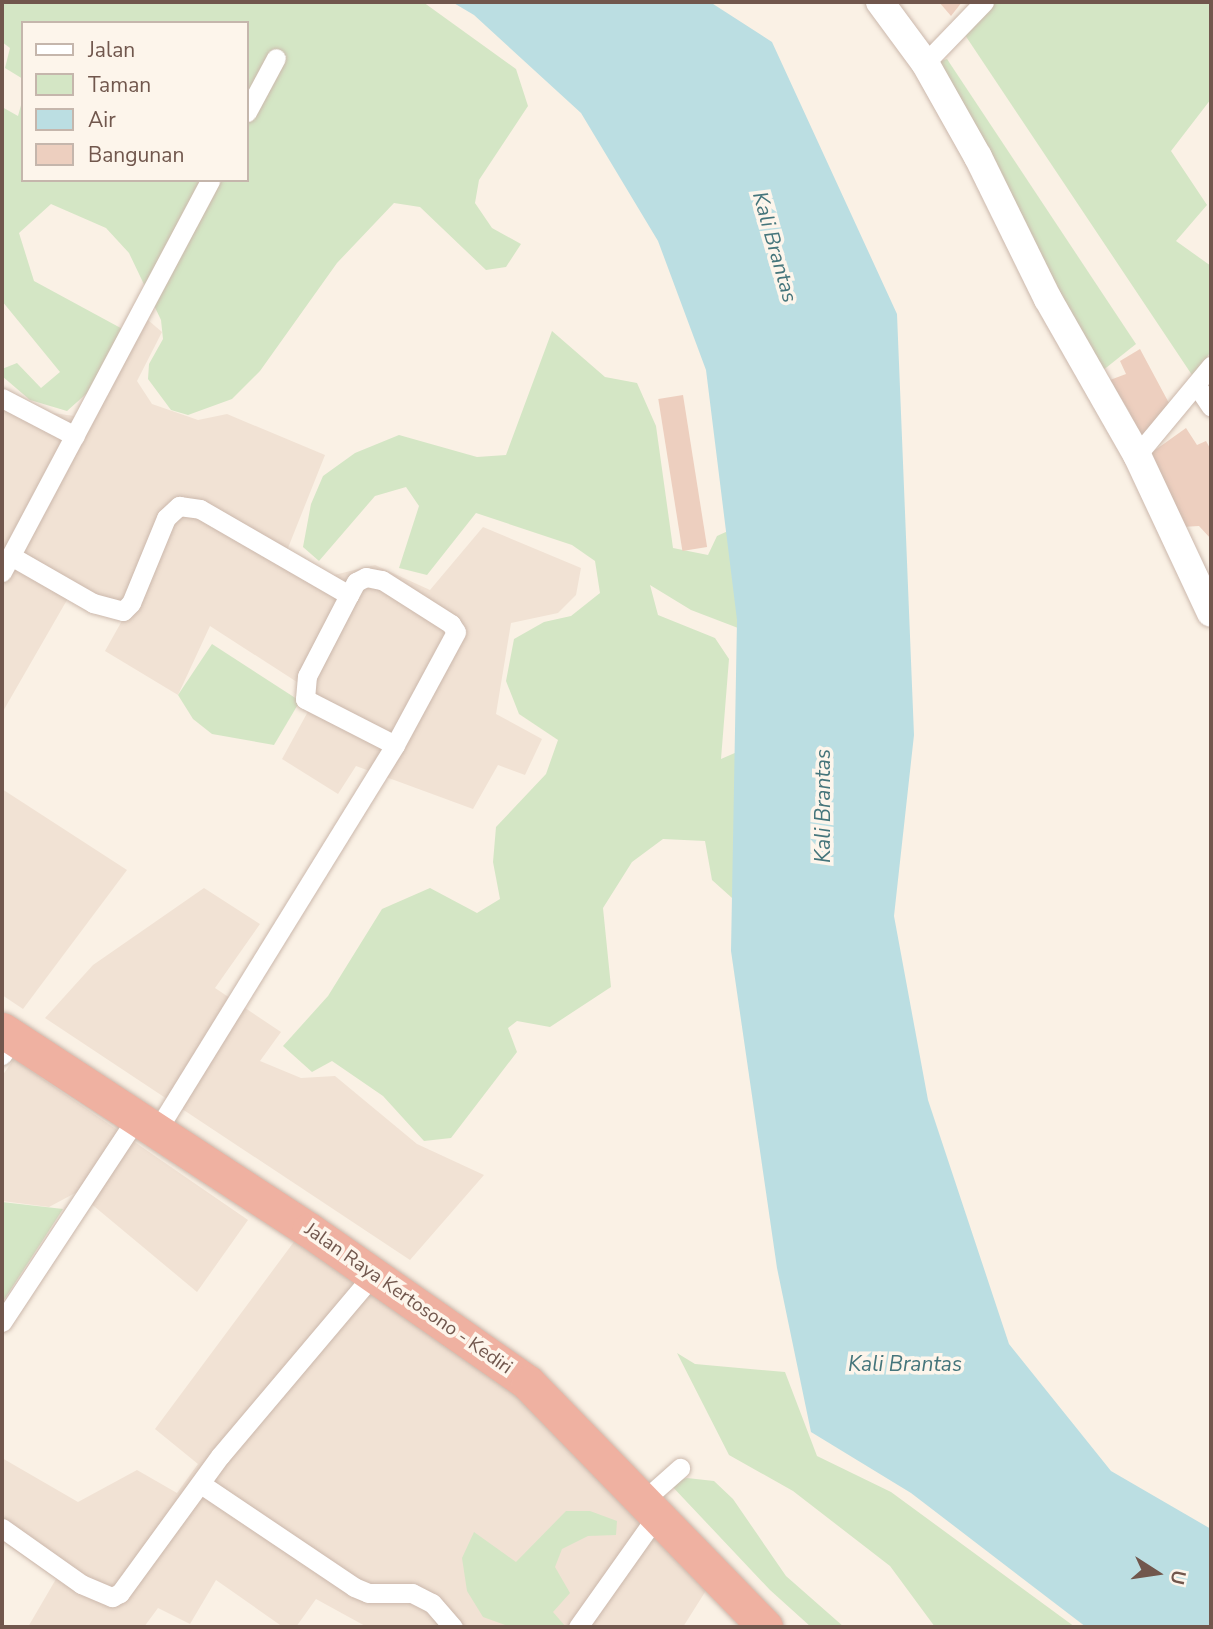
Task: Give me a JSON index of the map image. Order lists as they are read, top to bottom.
{
  "streets": {
    "highway": ["Jalan Raya Kertosono - Kediri"]
  },
  "water": ["Kali Brantas"],
  "legend": [
    "Jalan",
    "Taman",
    "Air",
    "Bangunan"
  ],
  "north": "right"
}
